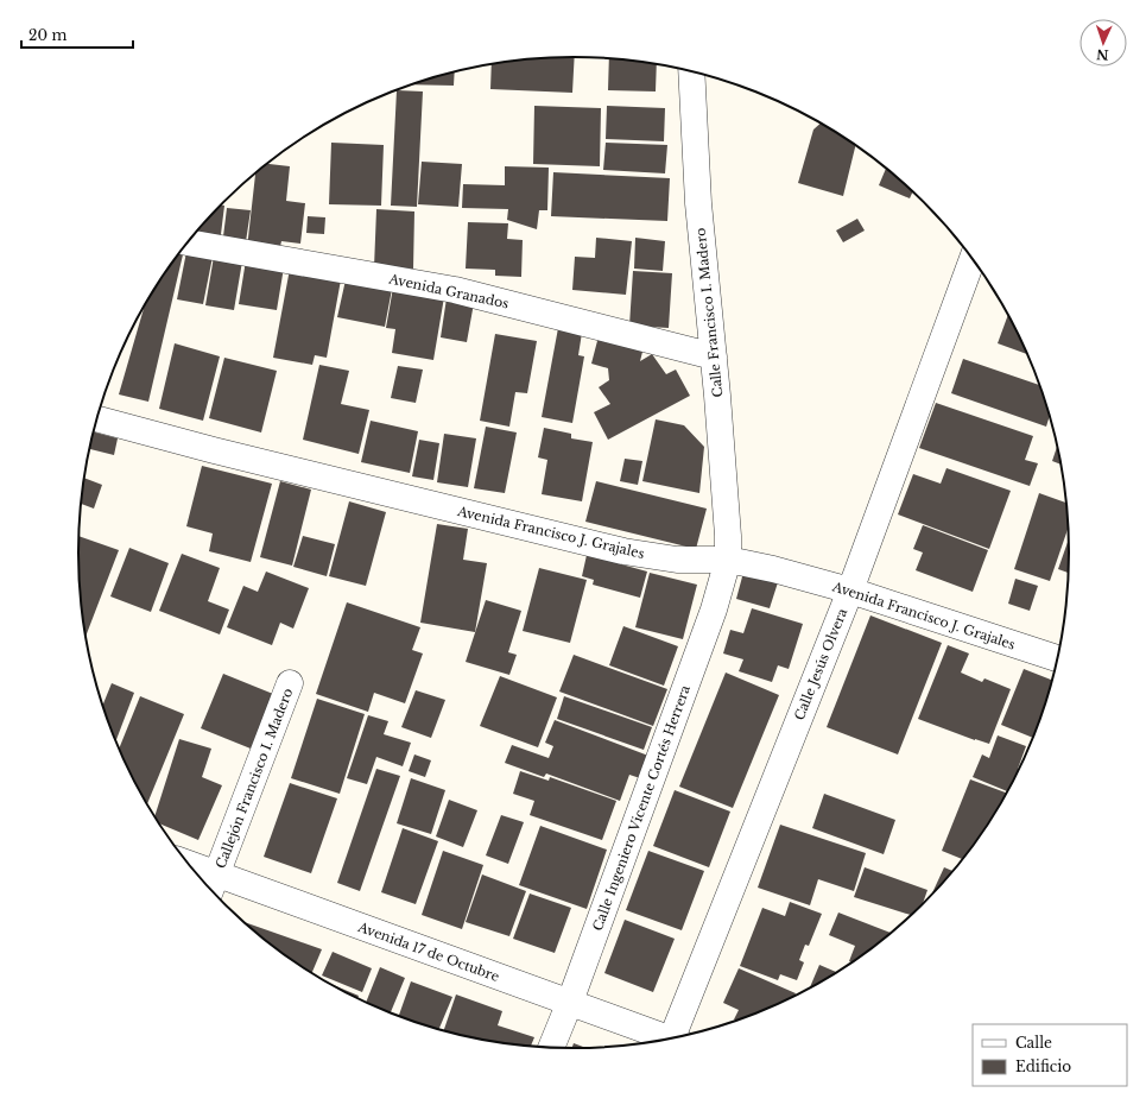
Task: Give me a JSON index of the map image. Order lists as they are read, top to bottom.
{
  "streets": {
    "street": [
      "Avenida Granados",
      "Calle Francisco I. Madero",
      "Avenida Francisco J. Grajales",
      "Calle Jesús Olvera",
      "Callejón Francisco I. Madero",
      "Calle Ingeniero Vicente Cortés Herrera",
      "Avenida 17 de Octubre"
    ]
  },
  "crossings": [
    ["Avenida Granados", "Calle Francisco I. Madero"],
    ["Calle Francisco I. Madero", "Avenida Francisco J. Grajales"],
    ["Calle Francisco I. Madero", "Calle Ingeniero Vicente Cortés Herrera"],
    ["Avenida Francisco J. Grajales", "Calle Jesús Olvera"],
    ["Avenida Francisco J. Grajales", "Calle Ingeniero Vicente Cortés Herrera"],
    ["Callejón Francisco I. Madero", "Avenida 17 de Octubre"],
    ["Calle Ingeniero Vicente Cortés Herrera", "Avenida 17 de Octubre"]
  ],
  "legend": ["Calle", "Edificio"],
  "scale_bar": "20 m",
  "north": "bottom"
}
